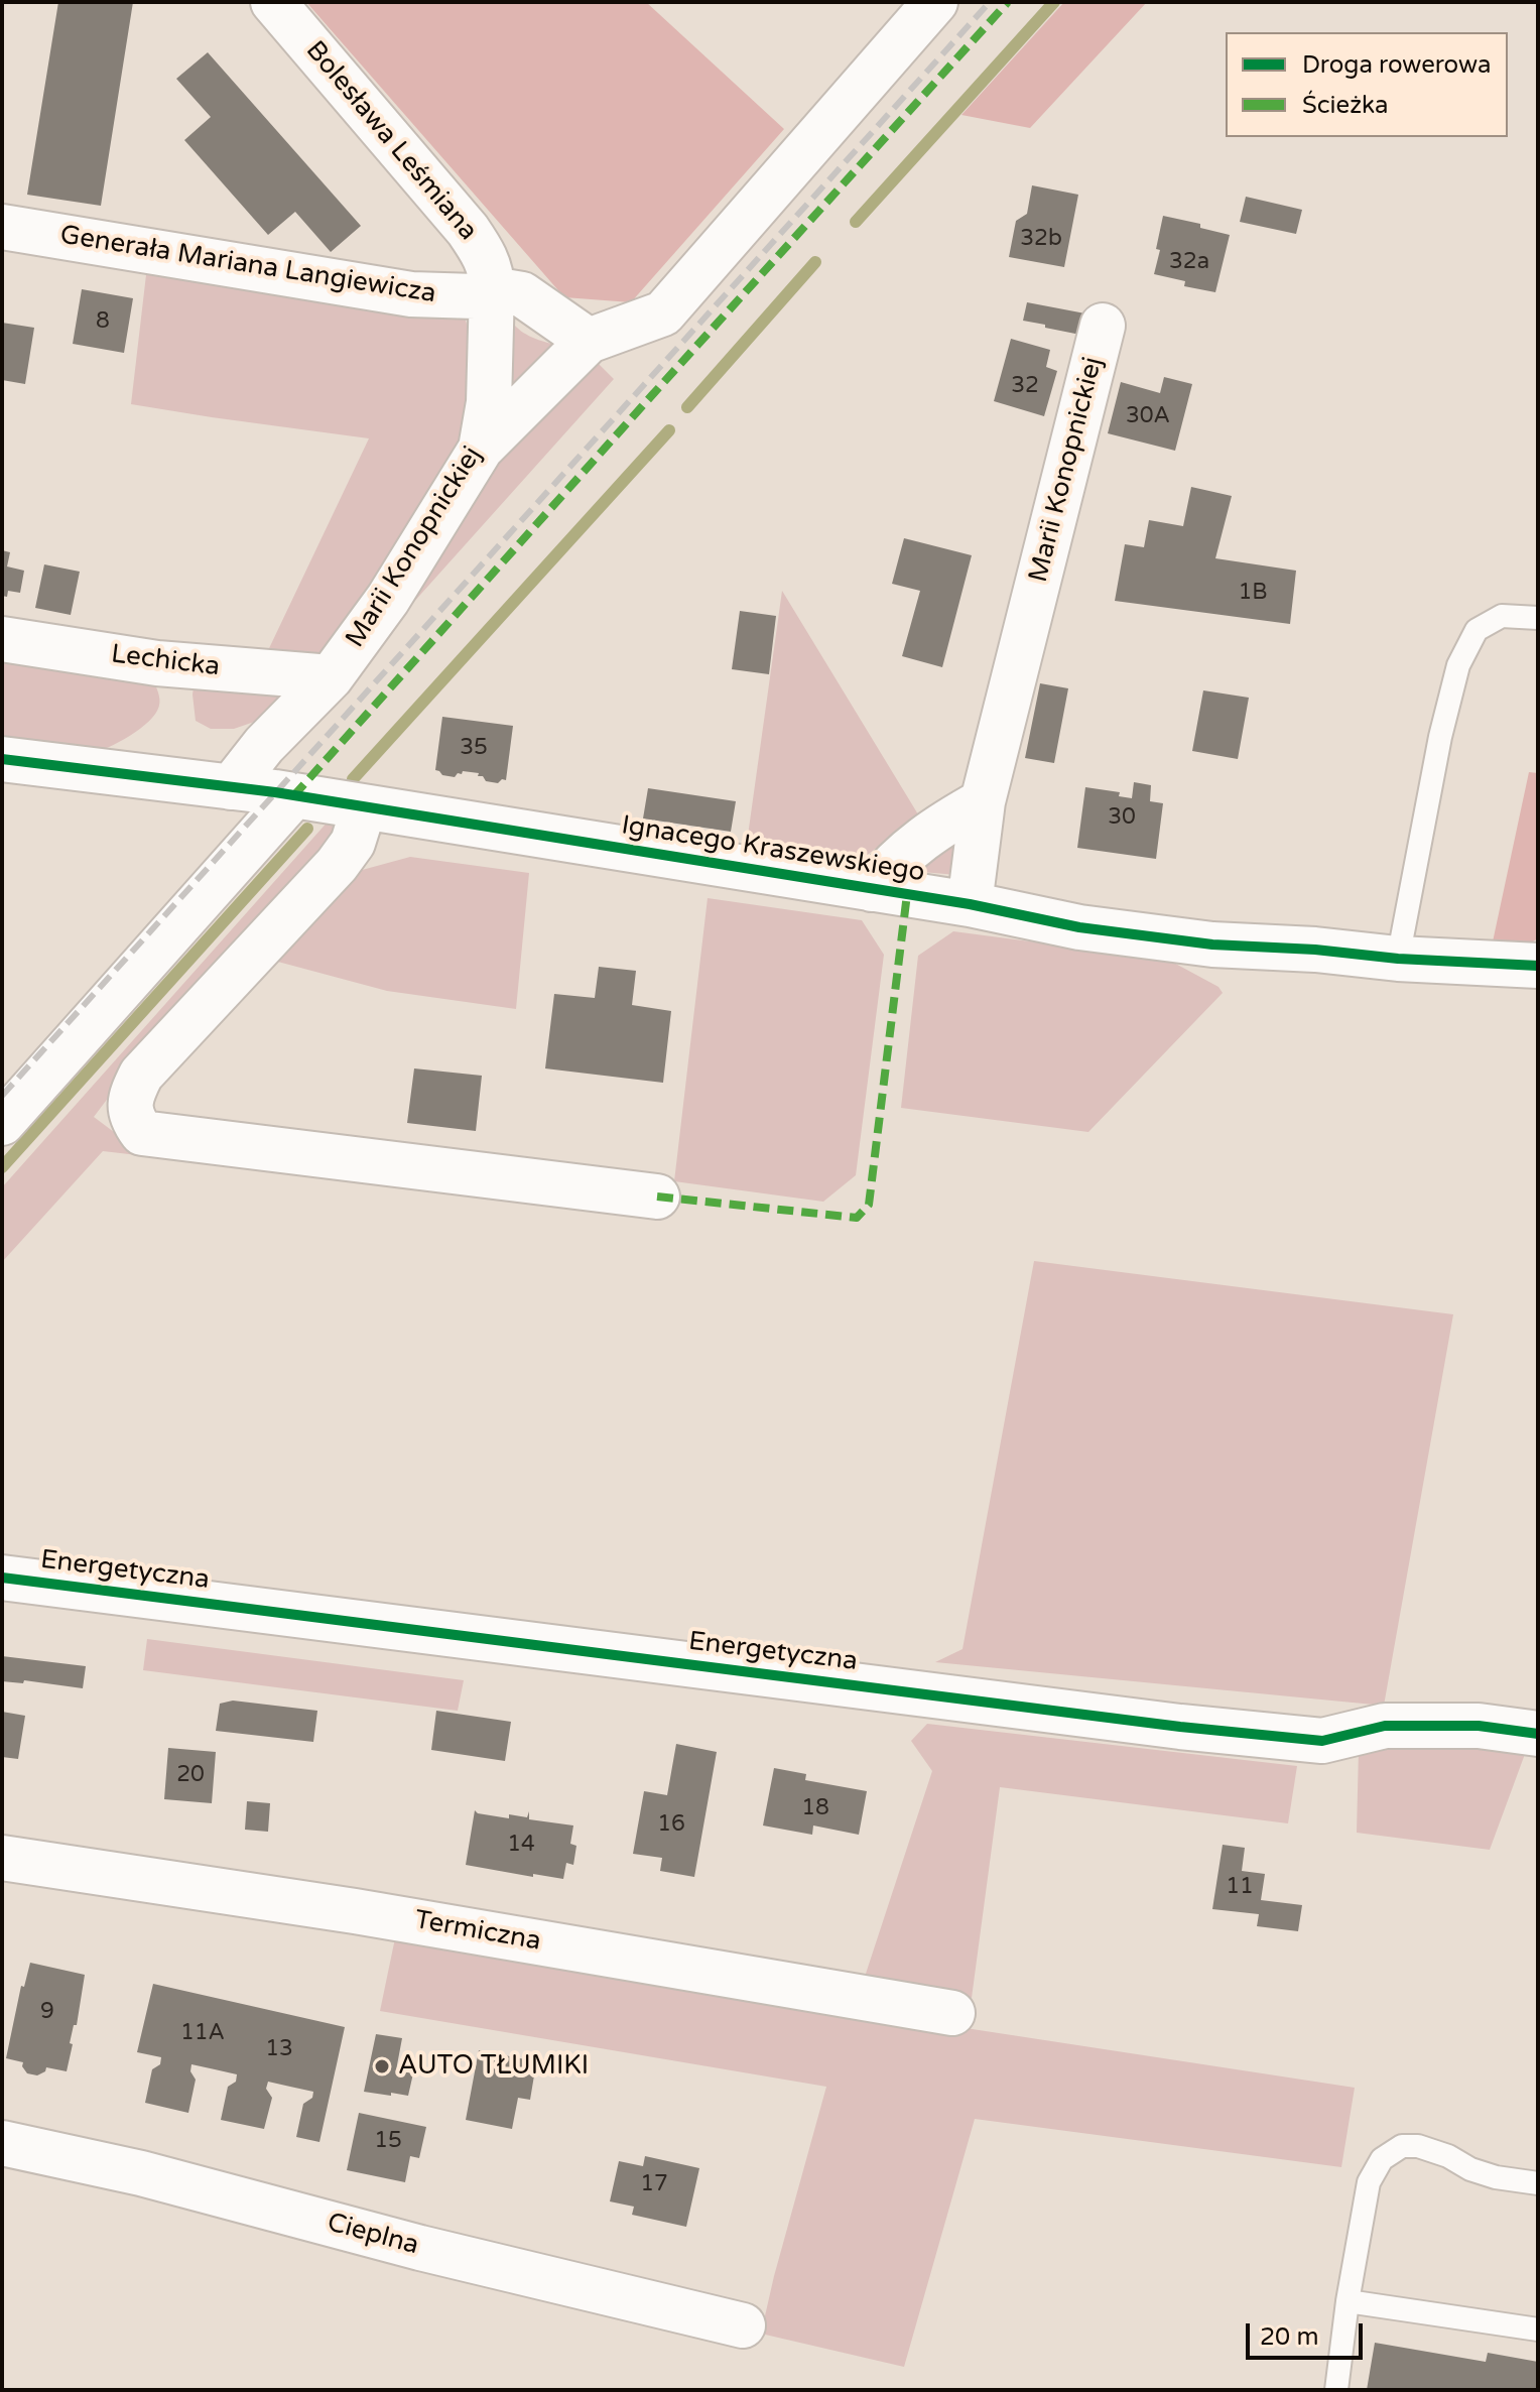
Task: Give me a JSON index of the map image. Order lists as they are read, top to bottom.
{
  "streets": {
    "street": [
      "Bolesława Leśmiana",
      "Generała Mariana Langiewicza",
      "Marii Konopnickiej",
      "Lechicka",
      "Ignacego Kraszewskiego",
      "Energetyczna",
      "Termiczna",
      "Cieplna"
    ]
  },
  "crossings": [
    ["Bolesława Leśmiana", "Generała Mariana Langiewicza"],
    ["Bolesława Leśmiana", "Marii Konopnickiej"],
    ["Generała Mariana Langiewicza", "Marii Konopnickiej"],
    ["Marii Konopnickiej", "Lechicka"],
    ["Marii Konopnickiej", "Ignacego Kraszewskiego"]
  ],
  "places": ["AUTO TŁUMIKI"],
  "house_numbers": [
    "32b",
    "32a",
    "8",
    "32",
    "30A",
    "1B",
    "35",
    "30",
    "20",
    "18",
    "16",
    "14",
    "11",
    "9",
    "11A",
    "13",
    "15",
    "17"
  ],
  "legend": ["Droga rowerowa", "Ścieżka"],
  "scale_bar": "20 m"
}
